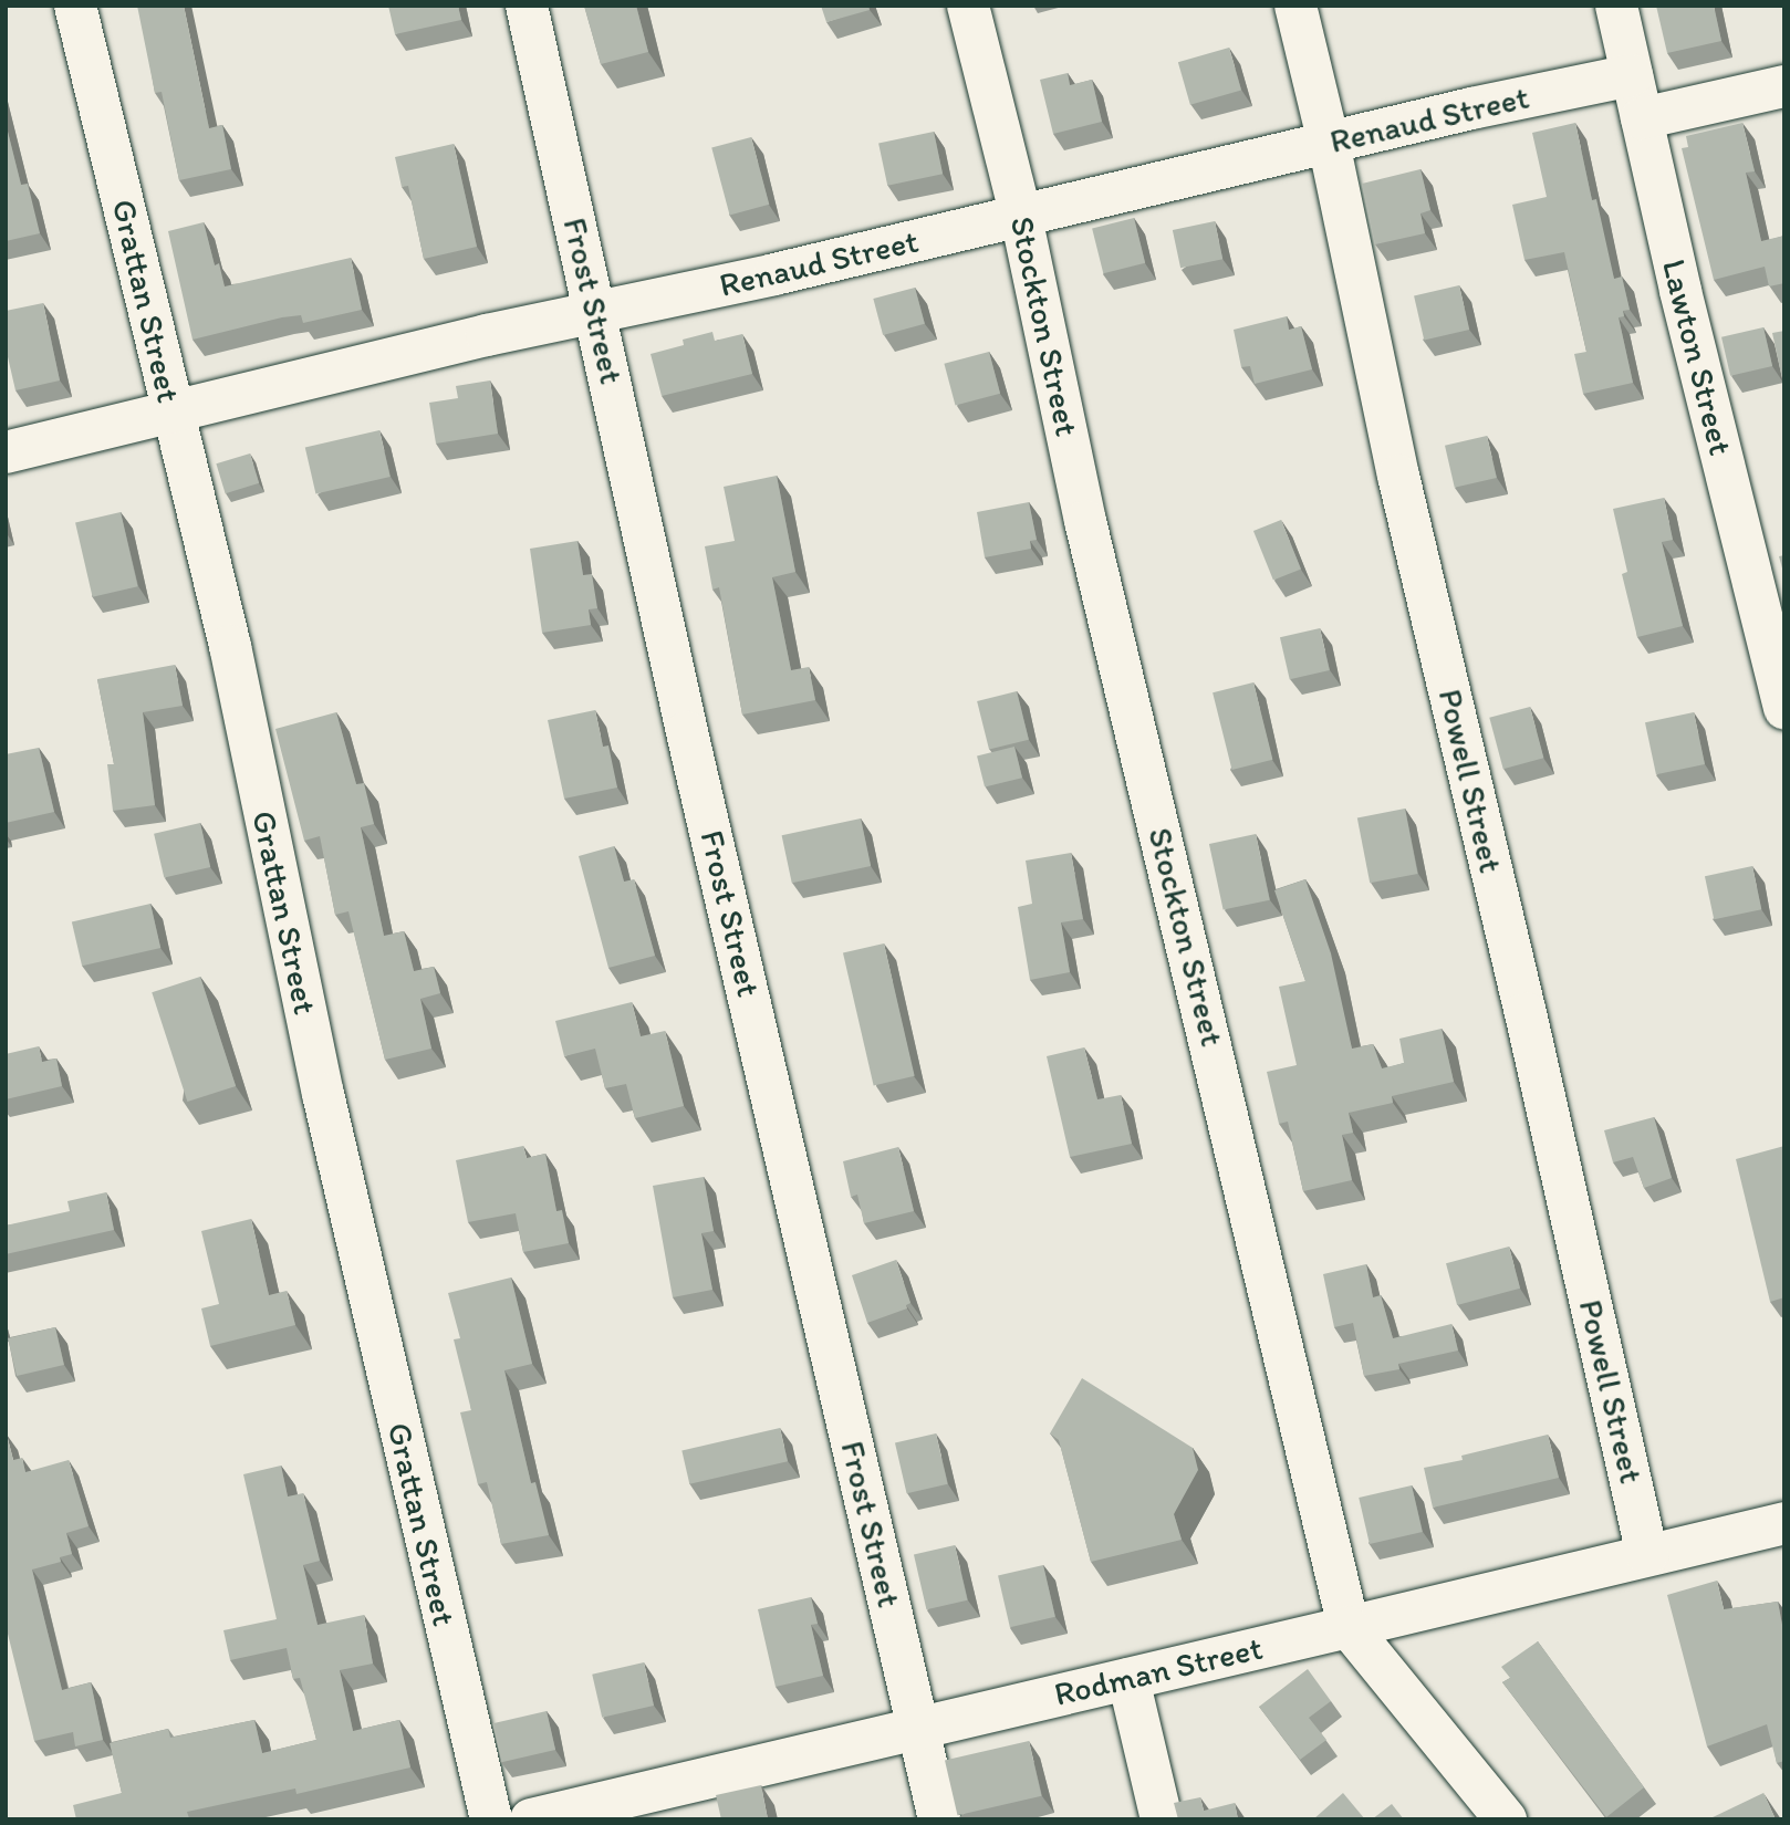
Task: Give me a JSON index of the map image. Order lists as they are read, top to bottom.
{
  "streets": {
    "street": [
      "Renaud Street",
      "Grattan Street",
      "Frost Street",
      "Stockton Street",
      "Lawton Street",
      "Powell Street",
      "Rodman Street"
    ]
  },
  "crossings": [
    ["Renaud Street", "Grattan Street"],
    ["Renaud Street", "Frost Street"],
    ["Renaud Street", "Stockton Street"],
    ["Renaud Street", "Lawton Street"],
    ["Renaud Street", "Powell Street"],
    ["Frost Street", "Rodman Street"],
    ["Stockton Street", "Rodman Street"],
    ["Powell Street", "Rodman Street"]
  ]
}
